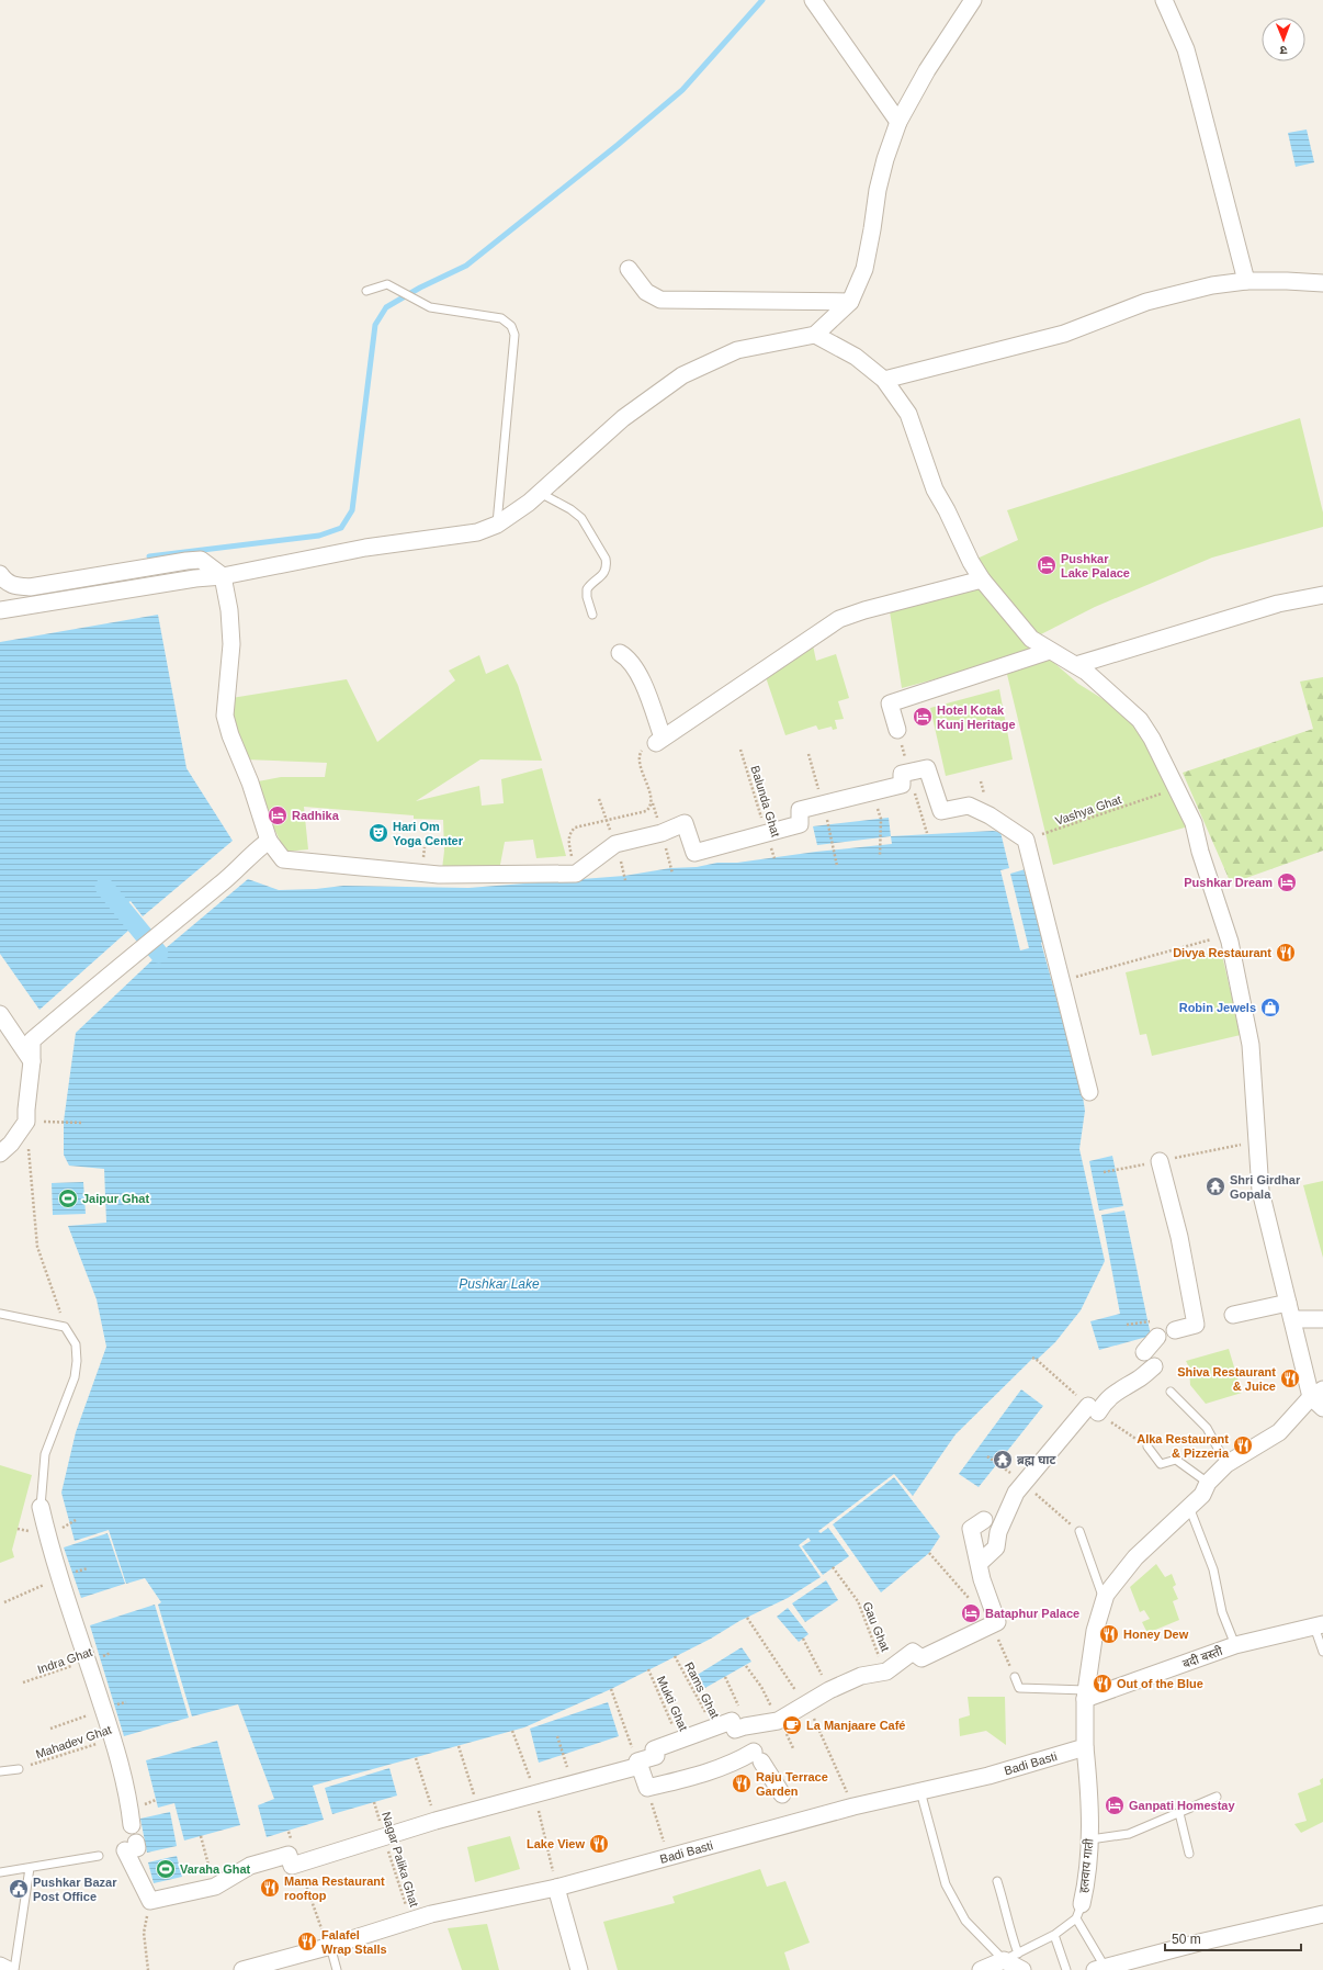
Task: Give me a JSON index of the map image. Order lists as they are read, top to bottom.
{
  "streets": {
    "street": ["बदी बस्ती", "Badi Basti", "हलवाय गाती"],
    "path": [
      "Balunda Ghat",
      "Vashya Ghat",
      "Gau Ghat",
      "Indra Ghat",
      "Rams Ghat",
      "Mukti Ghat",
      "Mahadev Ghat",
      "Nagar Palika Ghat"
    ]
  },
  "crossings": [
    ["Badi Basti", "Nagar Palika Ghat"],
    ["Badi Basti", "हलवाय गाती"]
  ],
  "water": ["Pushkar Lake"],
  "places": {
    "hotel": [
      "Pushkar Lake Palace",
      "Hotel Kotak Kunj Heritage",
      "Radhika",
      "Pushkar Dream",
      "Bataphur Palace",
      "Ganpati Homestay"
    ],
    "theatre": ["Hari Om Yoga Center"],
    "restaurant": [
      "Divya Restaurant",
      "Shiva Restaurant & Juice",
      "Alka Restaurant & Pizzeria",
      "Honey Dew",
      "Out of the Blue",
      "Raju Terrace Garden",
      "Lake View",
      "Mama Restaurant rooftop",
      "Falafel Wrap Stalls"
    ],
    "shop": ["Robin Jewels"],
    "temple": ["Shri Girdhar Gopala", "ब्रह्म घाट"],
    "sports": ["Jaipur Ghat", "Varaha Ghat"],
    "cafe": ["La Manjaare Café"],
    "public building": ["Pushkar Bazar Post Office"]
  },
  "scale_bar": "50 m",
  "north": "bottom"
}
